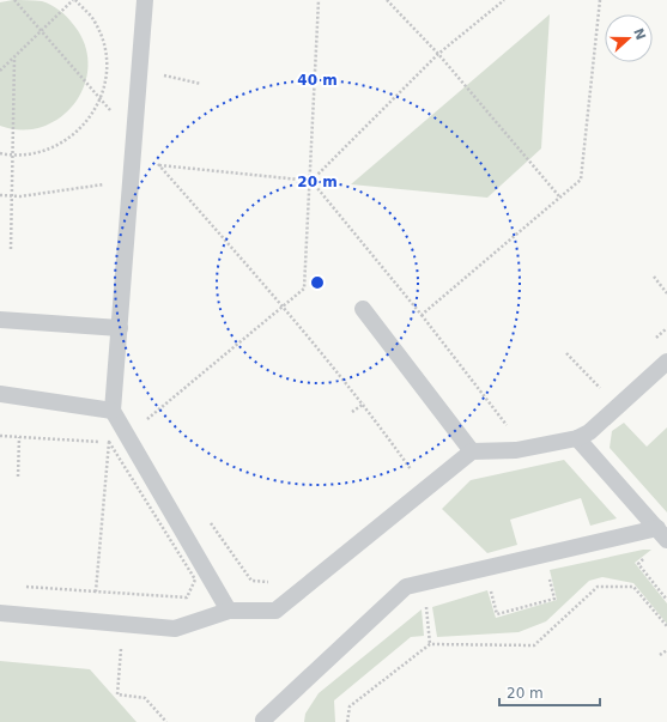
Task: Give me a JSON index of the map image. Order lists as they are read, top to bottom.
{
  "scale_bar": "20 m",
  "north": "right",
  "rings": ["40 m", "20 m"]
}
